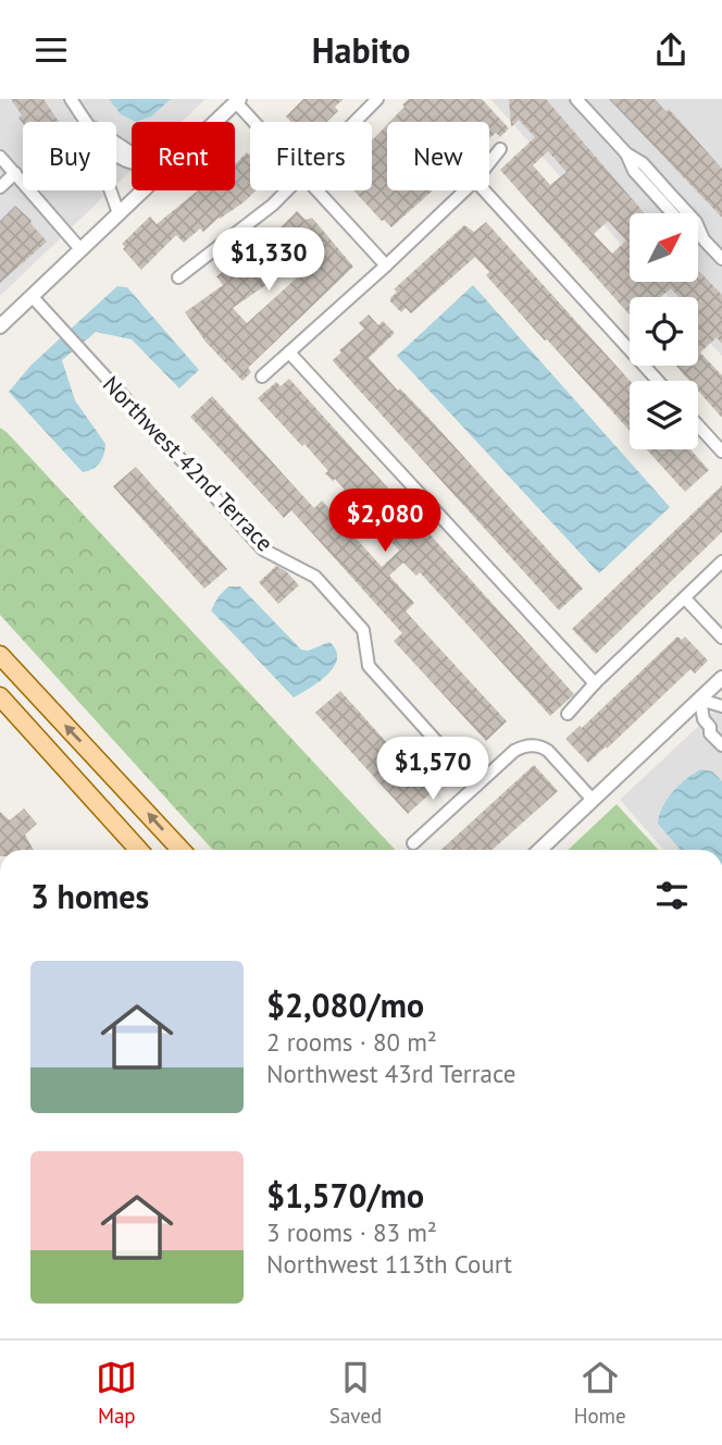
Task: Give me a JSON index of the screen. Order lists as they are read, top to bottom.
{
  "streets": {
    "street": ["Northwest 42nd Terrace"]
  },
  "north": "top right",
  "page": {
    "header": "Habito",
    "chip": [
      "Buy",
      "Rent",
      "Filters",
      "New"
    ],
    "price": ["$1,330", "$2,080", "$1,570"],
    "heading": "3 homes",
    "list": [
      {
        "name": "$2,080/mo",
        "note": "2 rooms · 80 m² · Northwest 43rd Terrace"
      },
      {
        "name": "$1,570/mo",
        "note": "3 rooms · 83 m² · Northwest 113th Court"
      }
    ],
    "tabs": ["Map", "Saved", "Home"]
  }
}
